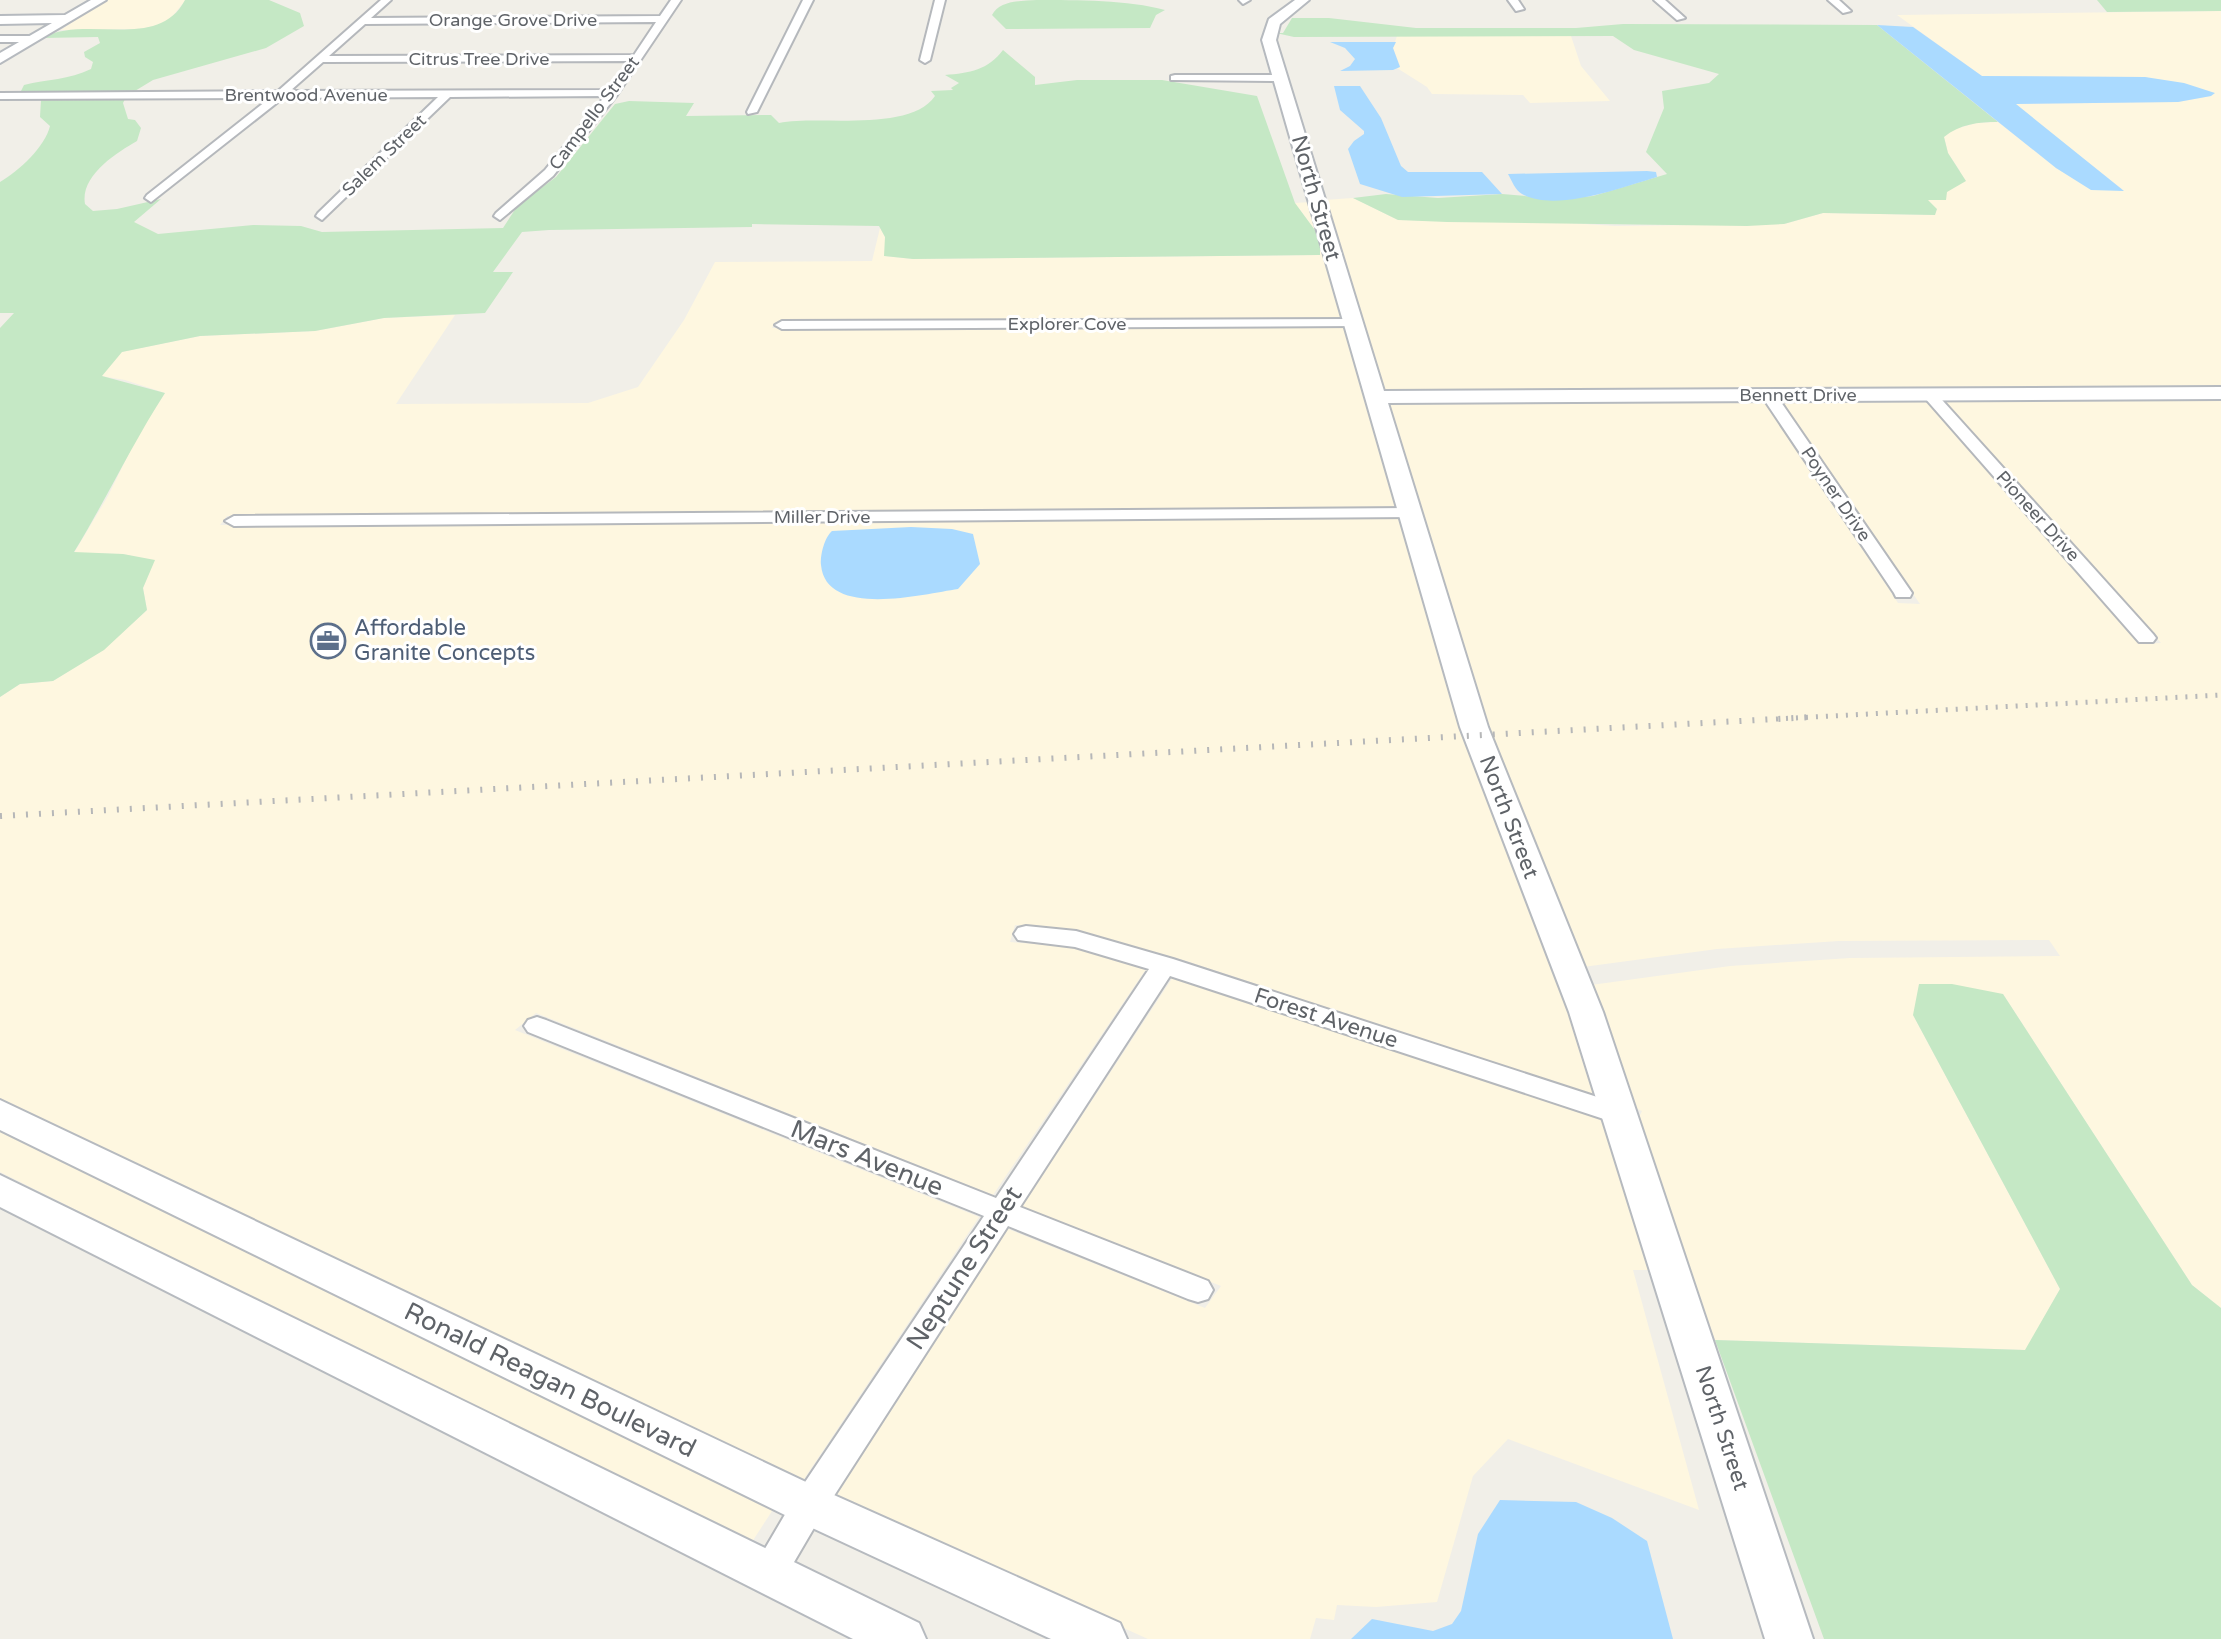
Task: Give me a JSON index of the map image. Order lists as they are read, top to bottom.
{
  "streets": {
    "street": [
      "Orange Grove Drive",
      "Citrus Tree Drive",
      "Brentwood Avenue",
      "Campello Street",
      "Salem Street",
      "North Street",
      "Explorer Cove",
      "Bennett Drive",
      "Poyner Drive",
      "Pioneer Drive",
      "Miller Drive",
      "Forest Avenue",
      "Mars Avenue",
      "Neptune Street",
      "Ronald Reagan Boulevard"
    ]
  },
  "crossings": [
    ["Orange Grove Drive", "Campello Street"],
    ["Citrus Tree Drive", "Campello Street"],
    ["Brentwood Avenue", "Campello Street"],
    ["Brentwood Avenue", "Salem Street"],
    ["North Street", "Explorer Cove"],
    ["North Street", "Bennett Drive"],
    ["North Street", "Miller Drive"],
    ["North Street", "Forest Avenue"],
    ["Bennett Drive", "Poyner Drive"],
    ["Bennett Drive", "Pioneer Drive"],
    ["Forest Avenue", "Neptune Street"],
    ["Mars Avenue", "Neptune Street"],
    ["Neptune Street", "Ronald Reagan Boulevard"]
  ],
  "places": {
    "office": ["Affordable Granite Concepts"]
  }
}
